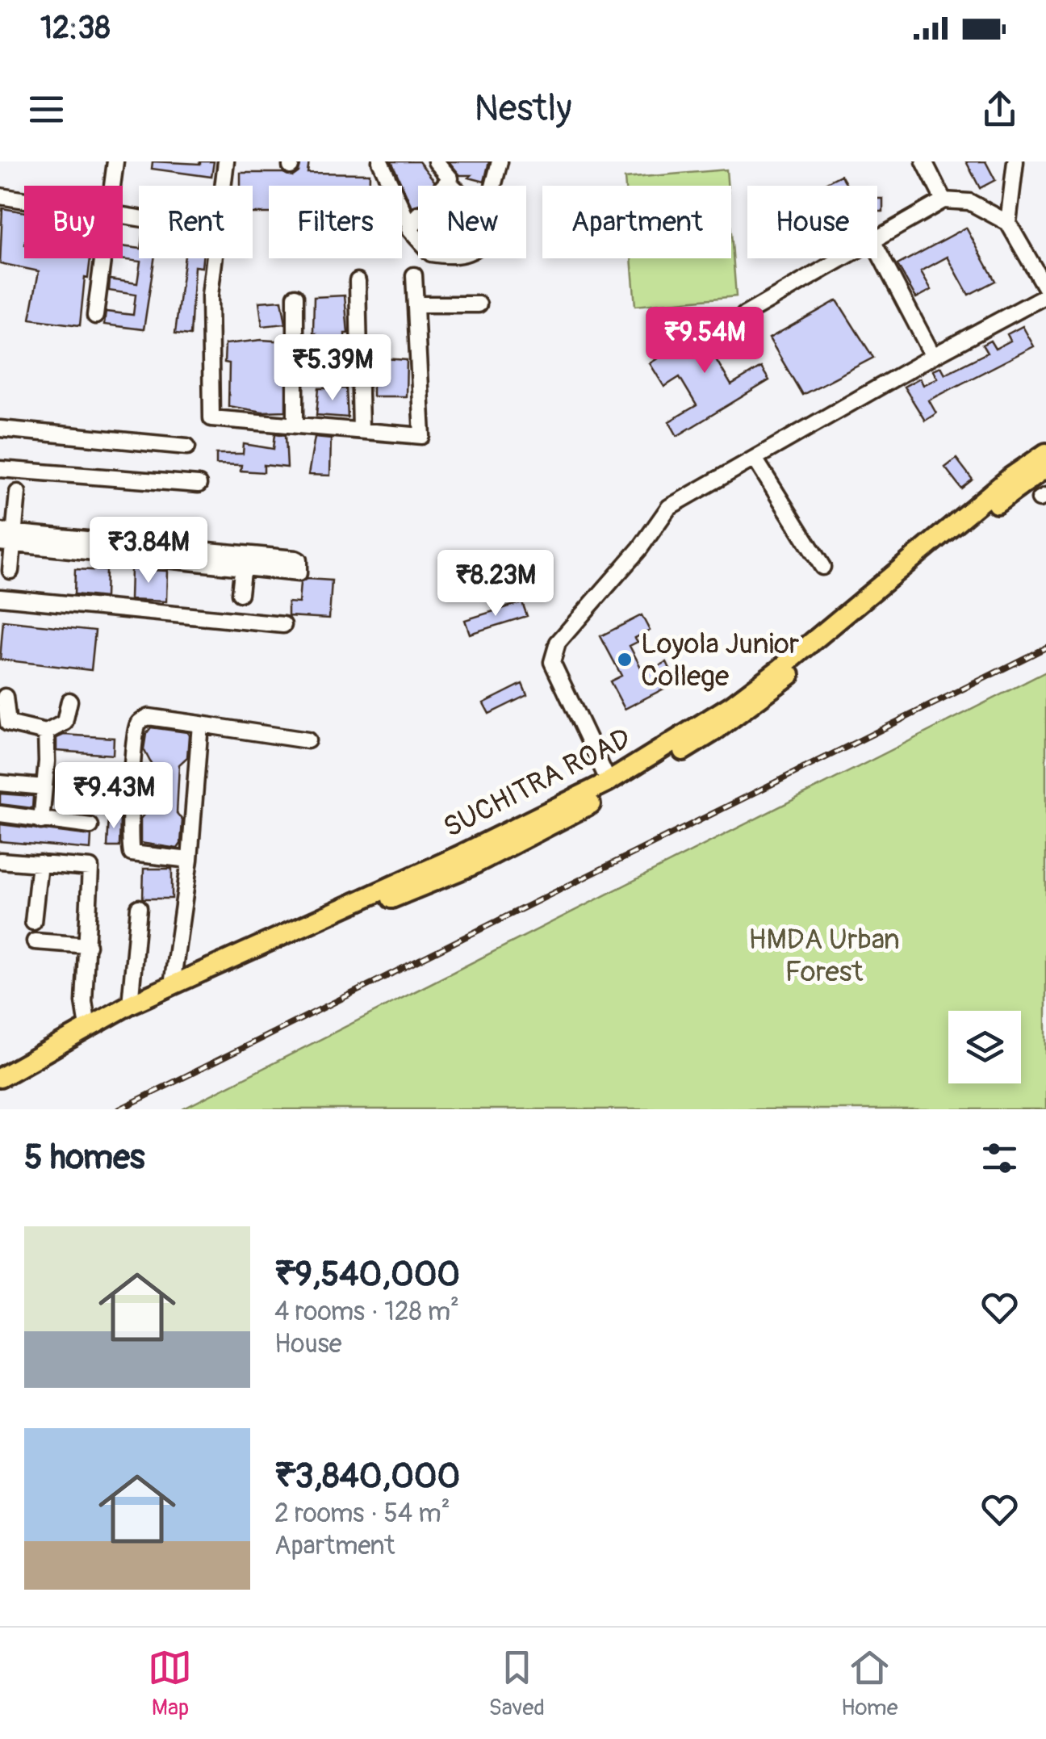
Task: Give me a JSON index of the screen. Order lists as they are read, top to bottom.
{
  "streets": {
    "main road": ["SUCHITRA ROAD"]
  },
  "parks": ["HMDA Urban Forest"],
  "places": ["Loyola Junior College"],
  "page": {
    "status": "12:38",
    "header": "Nestly",
    "chip": [
      "Buy",
      "Rent",
      "Filters",
      "New",
      "Apartment",
      "House"
    ],
    "price": [
      "₹9.54M",
      "₹5.39M",
      "₹3.84M",
      "₹8.23M",
      "₹9.43M"
    ],
    "heading": "5 homes",
    "list": [
      {
        "name": "₹9,540,000",
        "note": "4 rooms · 128 m² · House"
      },
      {
        "name": "₹3,840,000",
        "note": "2 rooms · 54 m² · Apartment"
      }
    ],
    "tabs": ["Map", "Saved", "Home"]
  }
}
